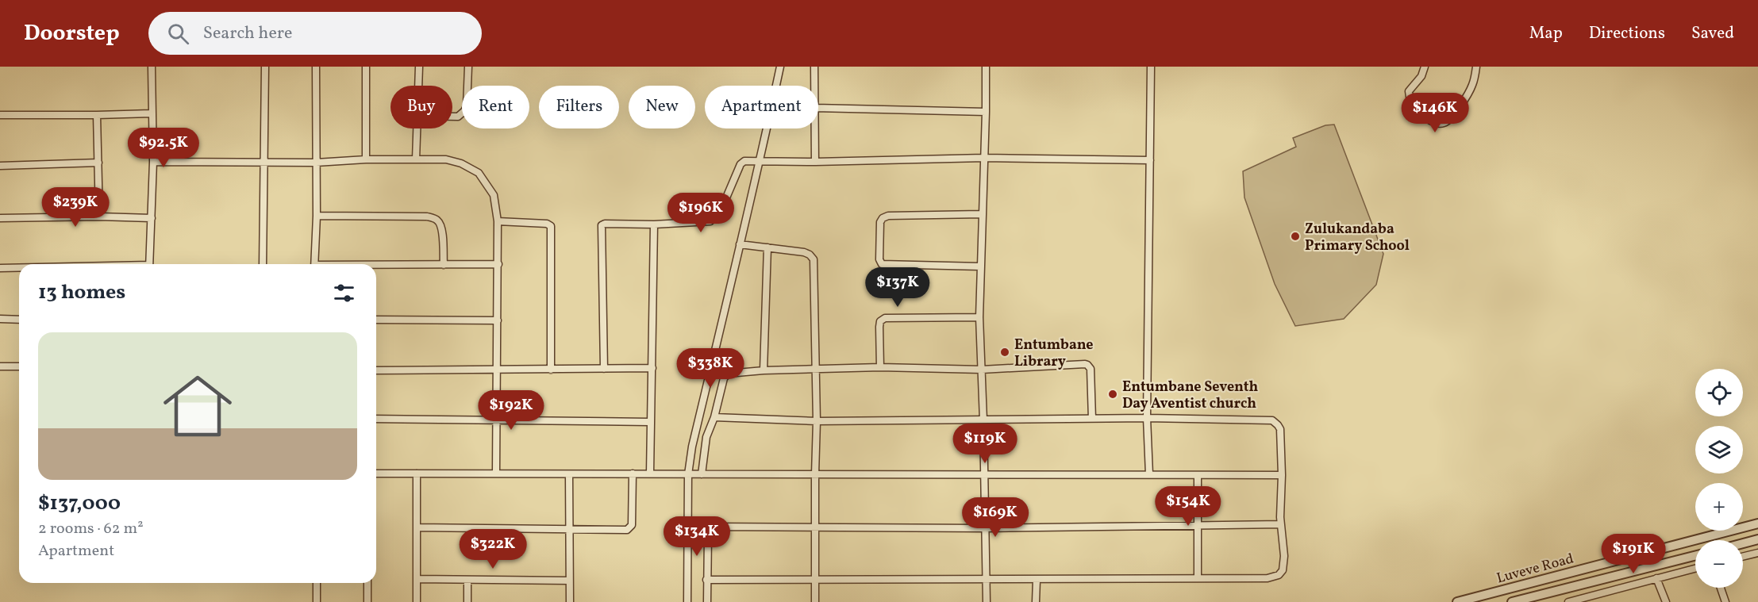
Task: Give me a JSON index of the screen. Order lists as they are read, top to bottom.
{
  "streets": {
    "street": ["Luveve Road"]
  },
  "places": ["Zulukandaba Primary School", "Entumbane Library", "Entumbane Seventh Day Aventist church"],
  "page": {
    "header": "Doorstep",
    "search": "Search here",
    "nav": ["Map", "Directions", "Saved"],
    "chip": [
      "Buy",
      "Rent",
      "Filters",
      "New",
      "Apartment"
    ],
    "price": [
      "$146K",
      "$92.5K",
      "$239K",
      "$196K",
      "$137K",
      "$338K",
      "$192K",
      "$119K",
      "$154K",
      "$169K",
      "$134K",
      "$322K",
      "$191K"
    ],
    "heading": "13 homes",
    "list": [
      {
        "name": "$137,000",
        "note": "2 rooms · 62 m² · Apartment"
      }
    ],
    "map_buttons": ["+", "−"]
  }
}
